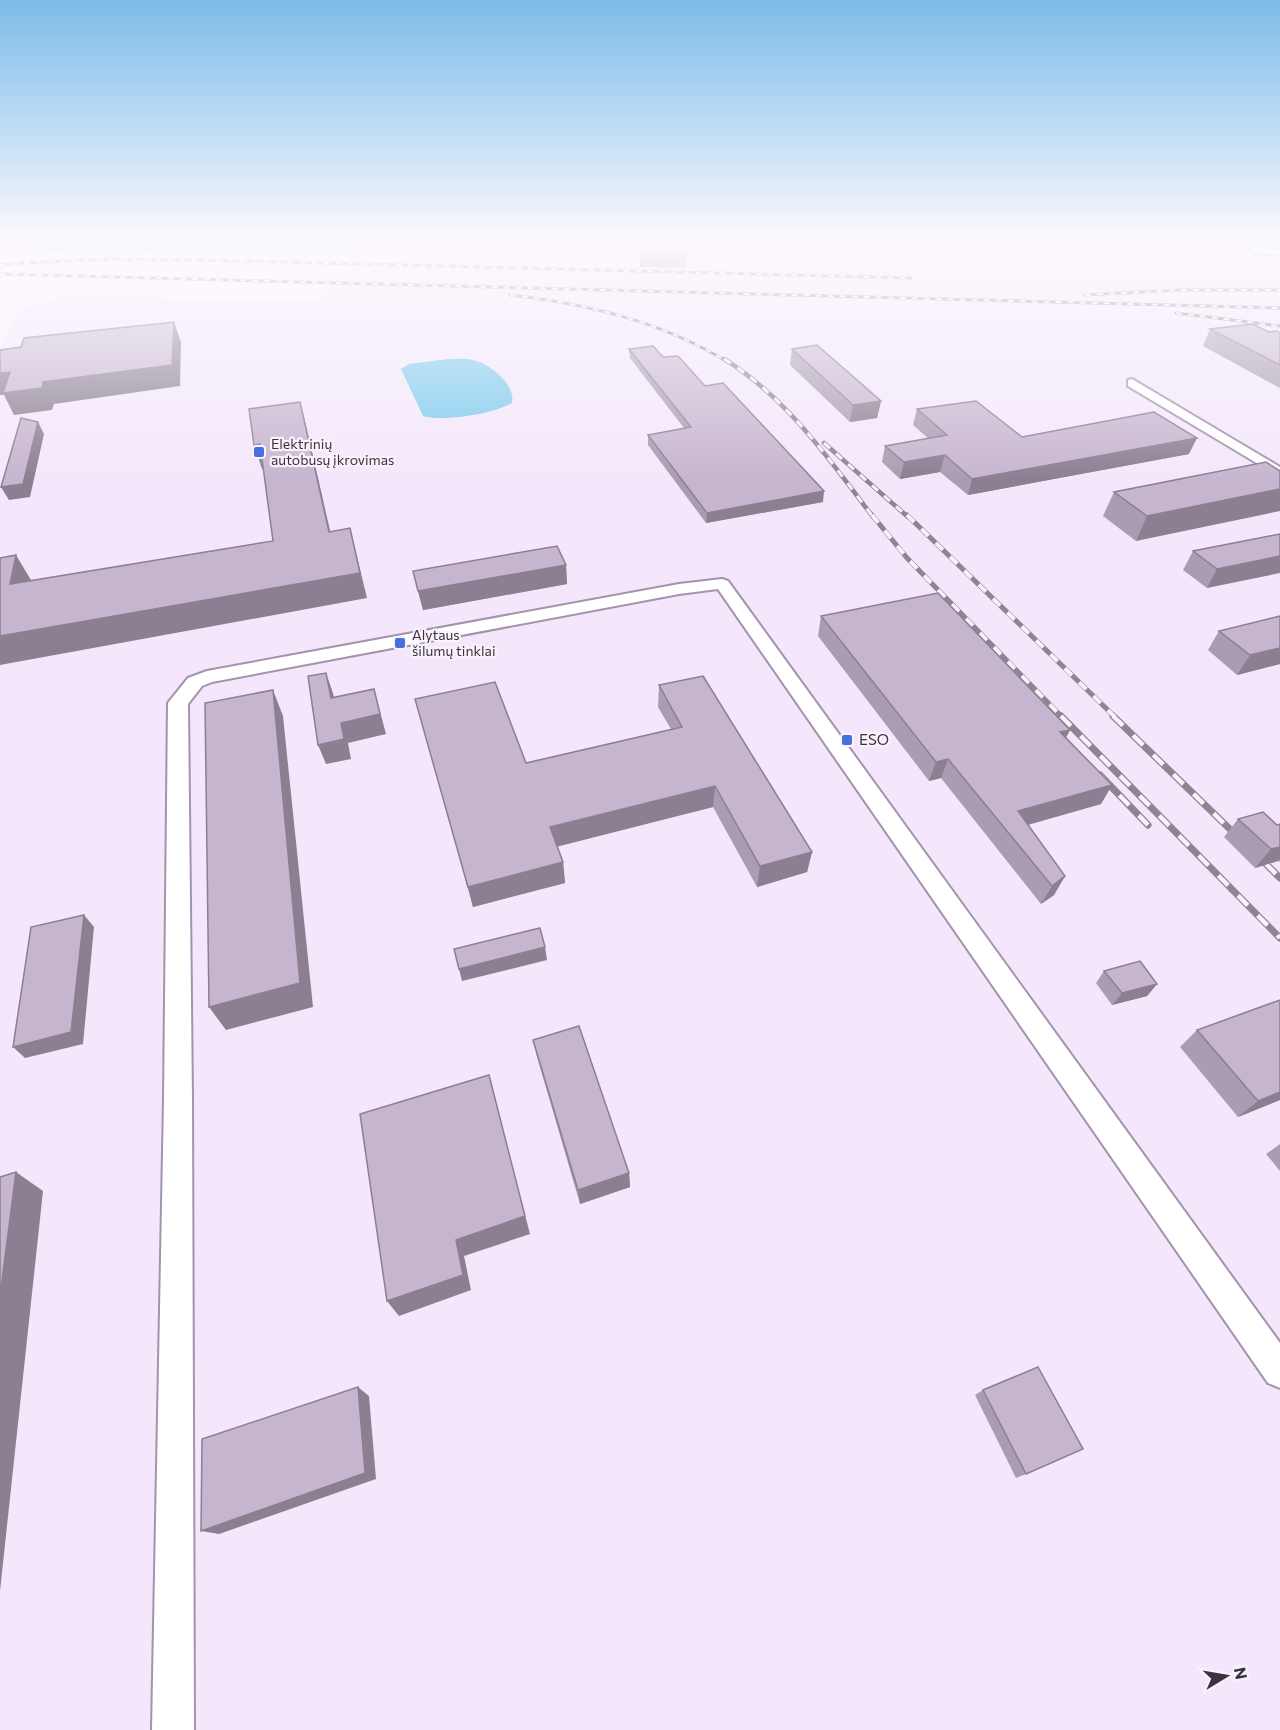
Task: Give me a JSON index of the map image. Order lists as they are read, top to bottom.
{
  "places": {
    "transit": ["Elektrinių autobusų įkrovimas", "Alytaus šilumų tinklai", "ESO"]
  },
  "north": "right"
}
